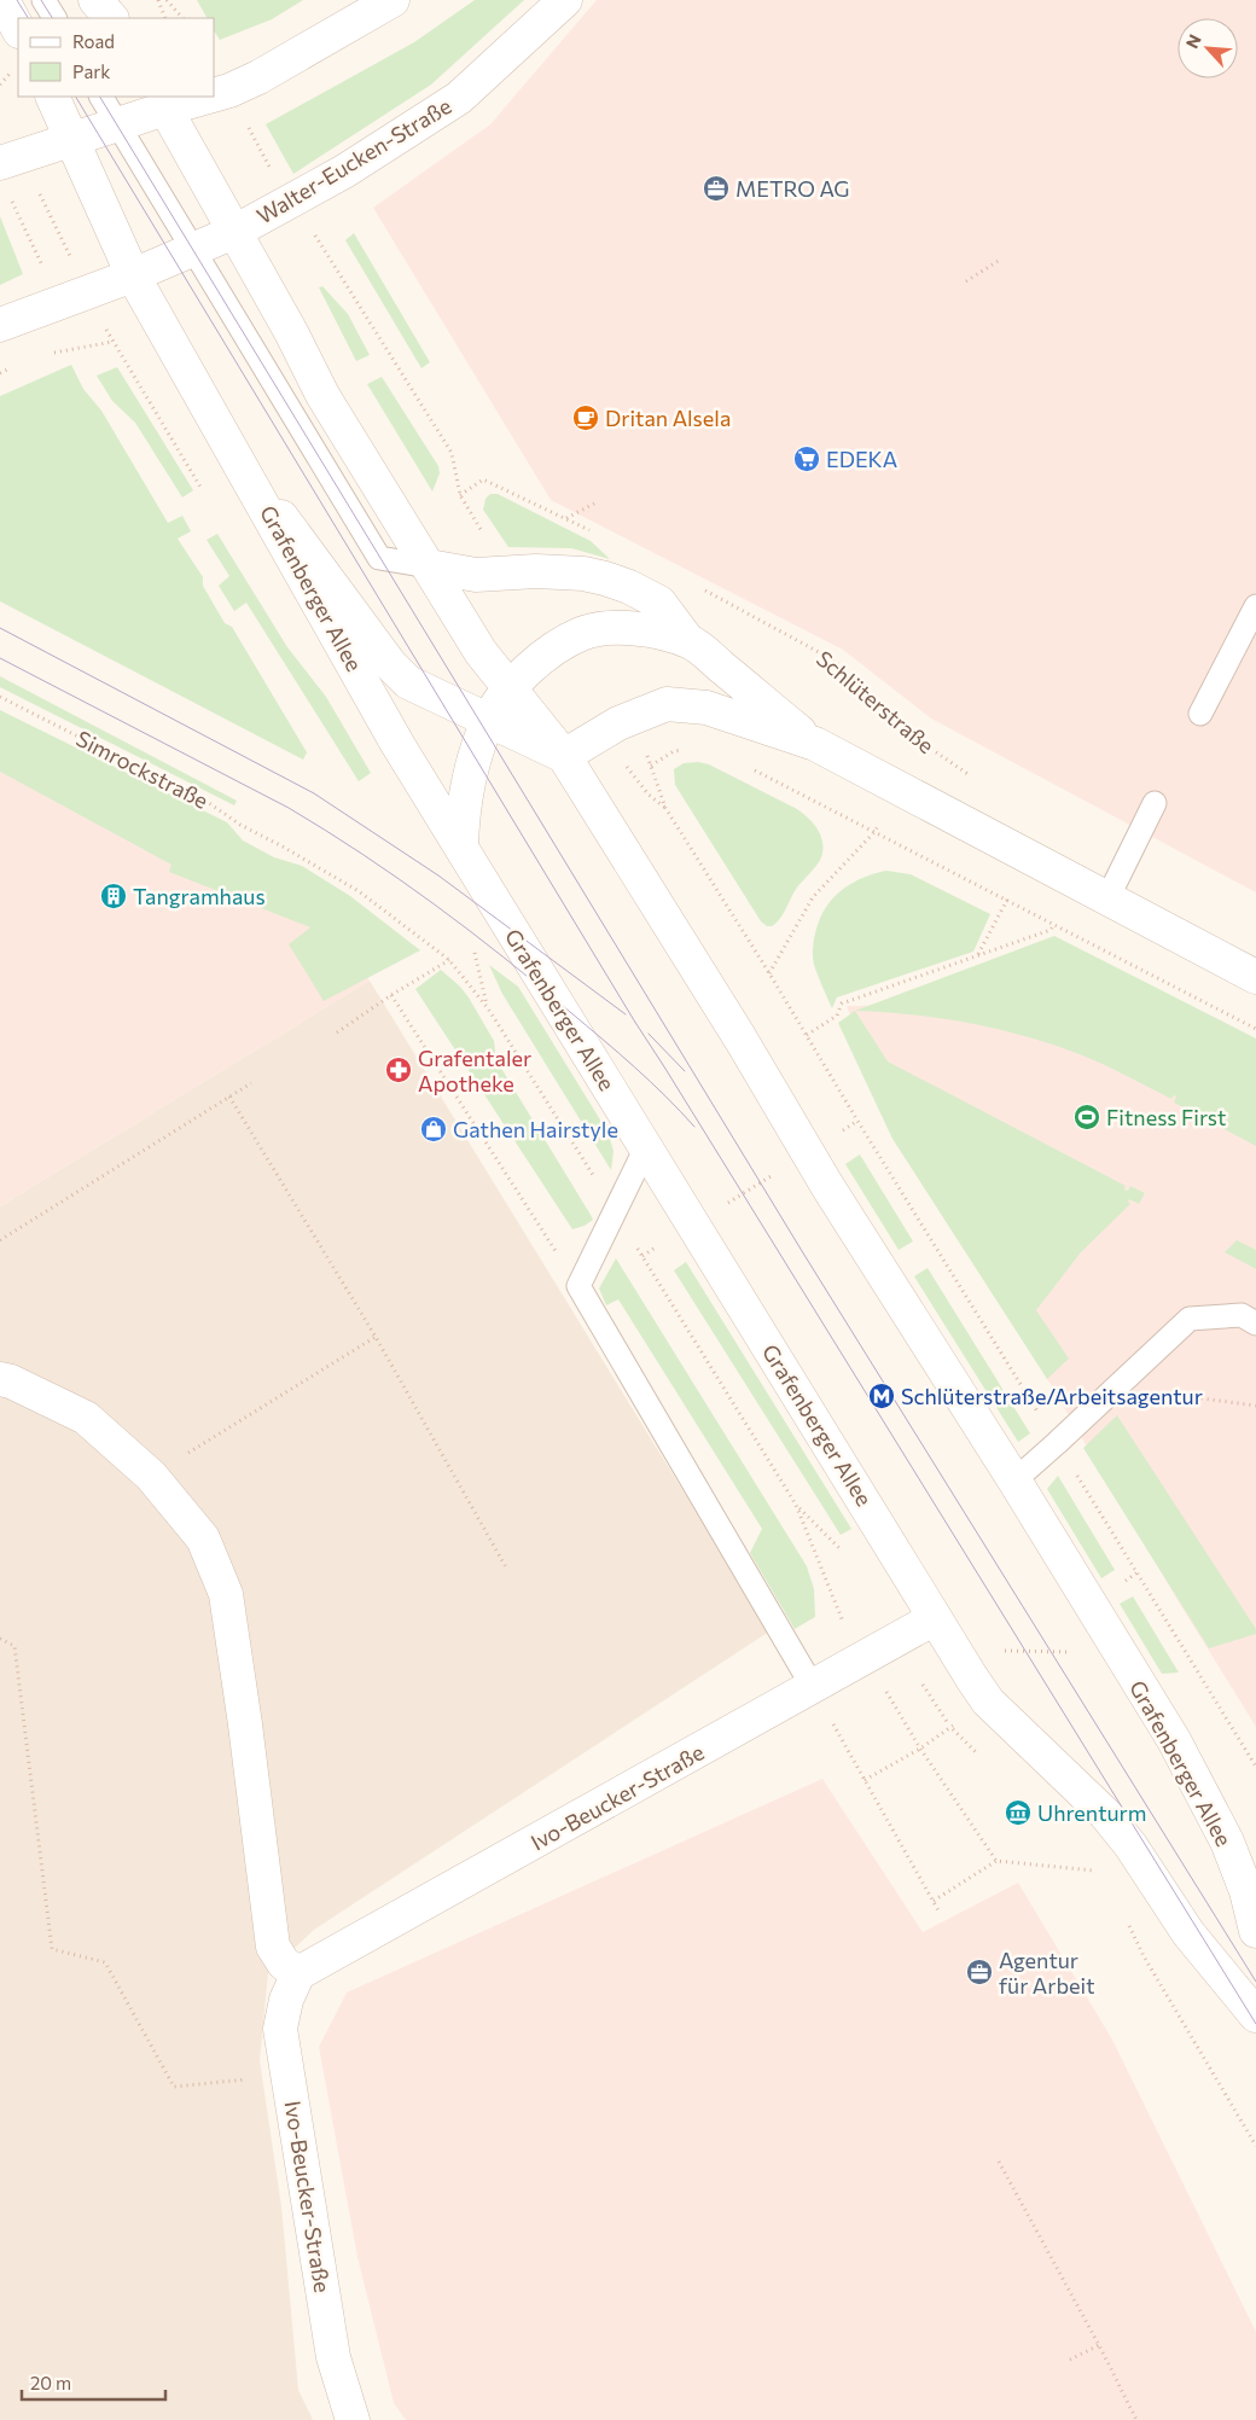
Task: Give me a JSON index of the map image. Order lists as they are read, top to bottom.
{
  "streets": {
    "street": ["Walter-Eucken-Straße", "Grafenberger Allee", "Ivo-Beucker-Straße"],
    "path": ["Schlüterstraße", "Simrockstraße"]
  },
  "crossings": [
    ["Walter-Eucken-Straße", "Grafenberger Allee"],
    ["Grafenberger Allee", "Simrockstraße"],
    ["Grafenberger Allee", "Ivo-Beucker-Straße"]
  ],
  "places": {
    "office": ["METRO AG", "Agentur für Arbeit"],
    "cafe": ["Dritan Alsela"],
    "supermarket": ["EDEKA"],
    "building": ["Tangramhaus"],
    "pharmacy": ["Grafentaler Apotheke"],
    "sports": ["Fitness First"],
    "shop": ["Gathen Hairstyle"],
    "metro station": ["Schlüterstraße/Arbeitsagentur"],
    "museum": ["Uhrenturm"]
  },
  "legend": ["Road", "Park"],
  "scale_bar": "20 m",
  "north": "top left"
}
